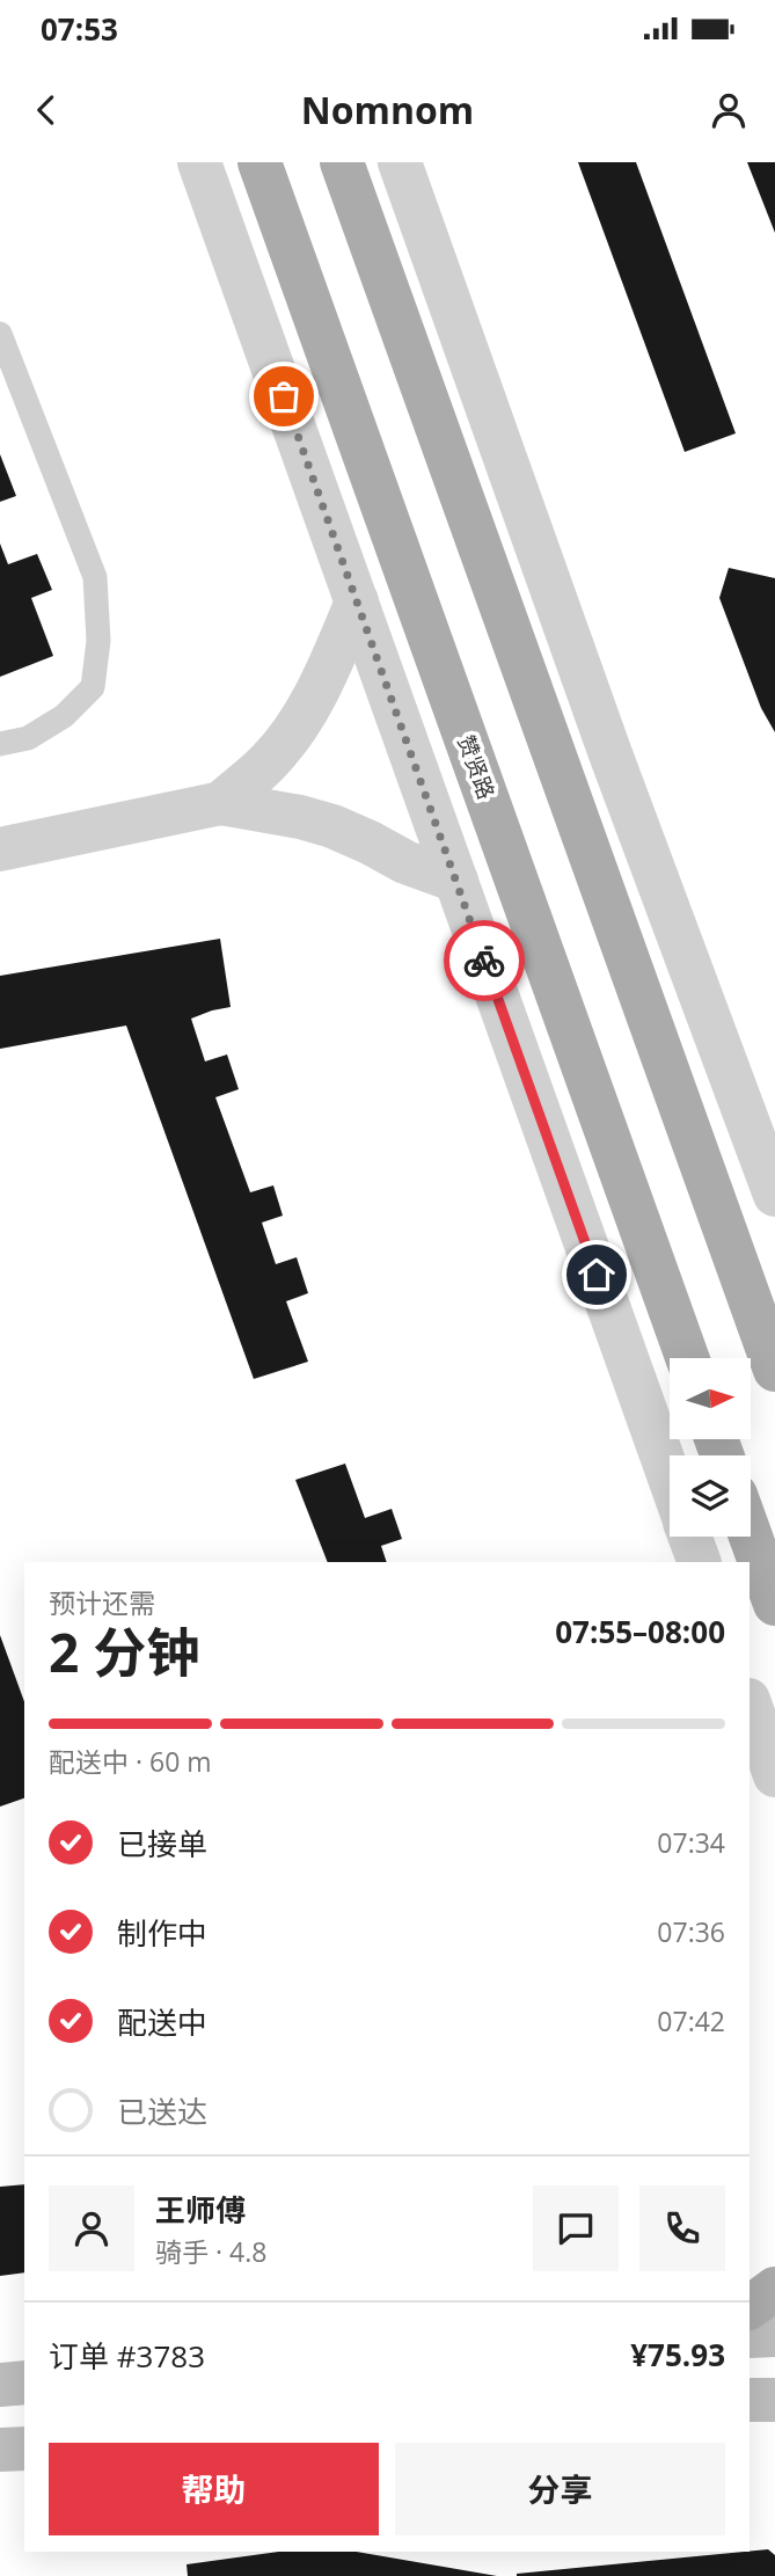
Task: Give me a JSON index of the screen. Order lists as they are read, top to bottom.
{
  "streets": {
    "main road": ["赞贤路"]
  },
  "north": "right",
  "page": {
    "status": "07:53",
    "header": "Nomnom",
    "heading": ["2 分钟", "预计还需", "07:55–08:00"],
    "panel": [
      "王师傅",
      "骑手 · 4.8",
      "订单 #3783",
      "¥75.93"
    ],
    "bar": "配送中 · 60 m",
    "list": [
      ["已接单", "07:34"],
      ["制作中", "07:36"],
      ["配送中", "07:42"],
      "已送达"
    ],
    "buttons": ["帮助", "分享"]
  }
}
